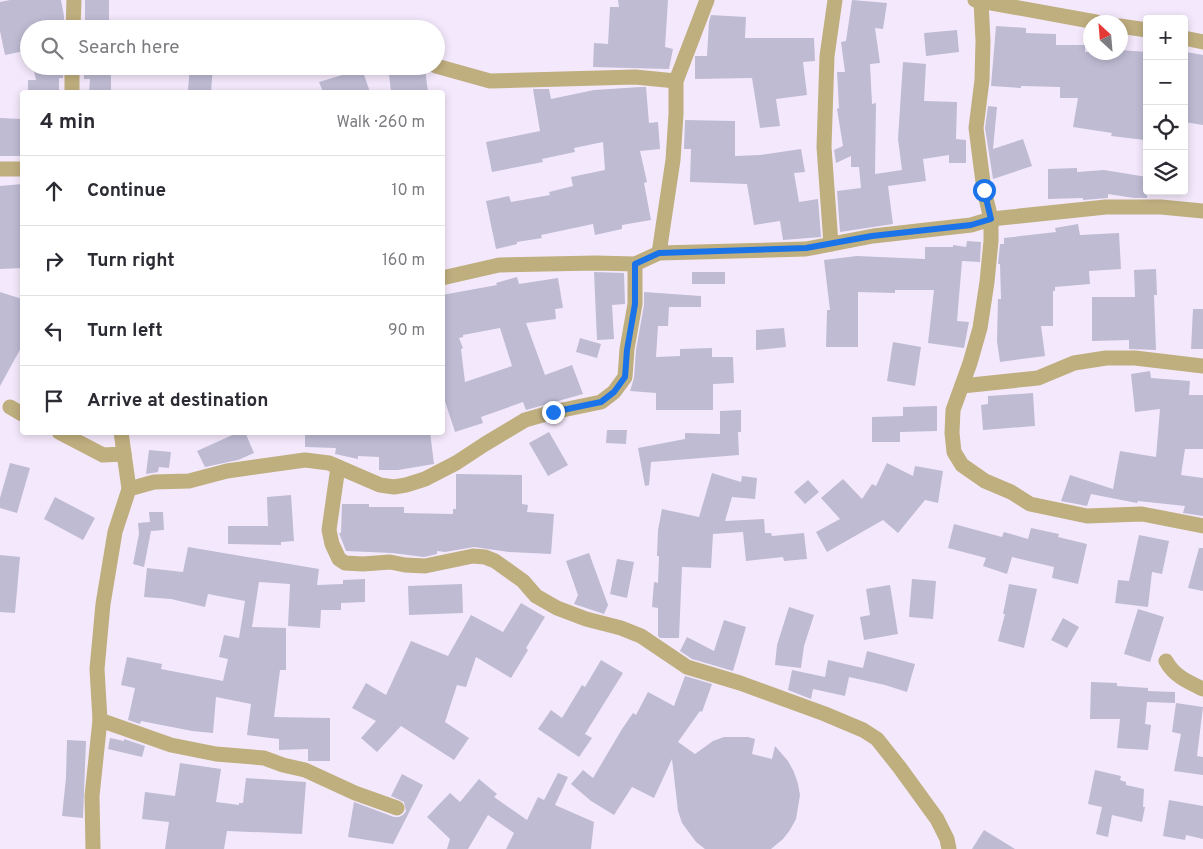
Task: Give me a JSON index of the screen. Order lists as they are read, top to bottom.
{
  "north": "top left",
  "page": {
    "map_buttons": ["+", "−"],
    "search": "Search here",
    "heading": ["4 min", "Walk · 260 m"],
    "list": [
      ["Continue", "10 m"],
      ["Turn right", "160 m"],
      ["Turn left", "90 m"],
      "Arrive at destination"
    ]
  }
}
